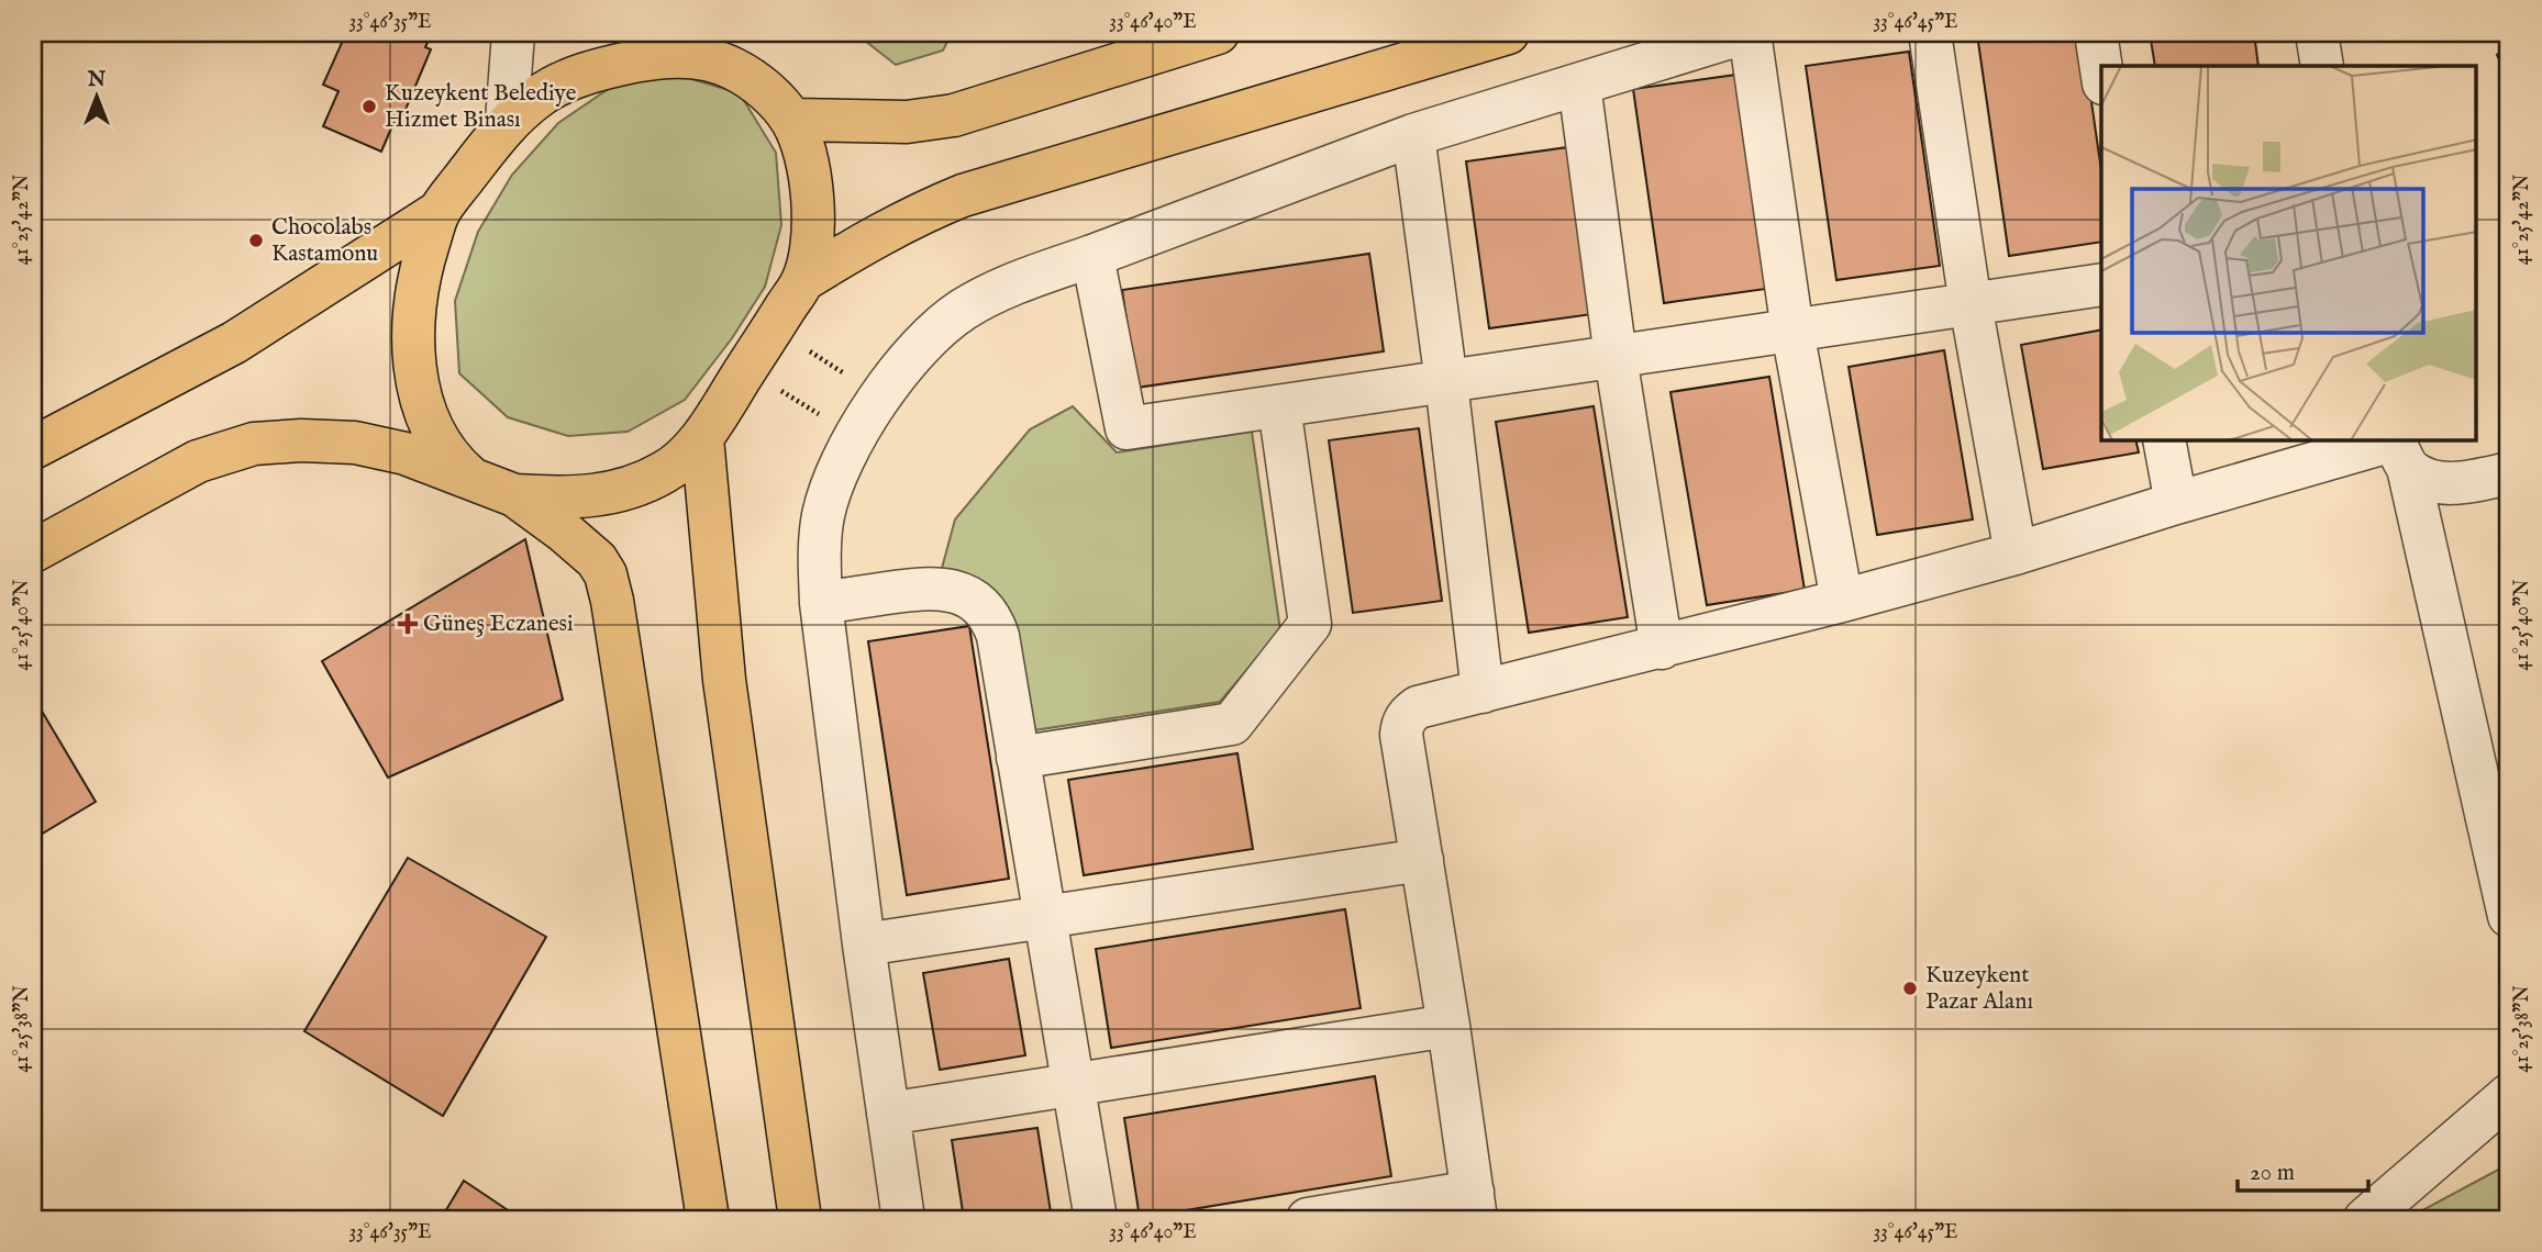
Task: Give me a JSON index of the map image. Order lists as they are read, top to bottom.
{
  "places": {
    "other": ["Kuzeykent Belediye Hizmet Binası", "Chocolabs Kastamonu", "Kuzeykent Pazar Alanı"],
    "health": ["Güneş Eczanesi"]
  },
  "scale_bar": "20 m",
  "north": "top",
  "coordinates": [
    "33°46'35\"E",
    "33°46'40\"E",
    "33°46'45\"E",
    "41°25'42\"N",
    "41°25'40\"N",
    "41°25'38\"N"
  ]
}
